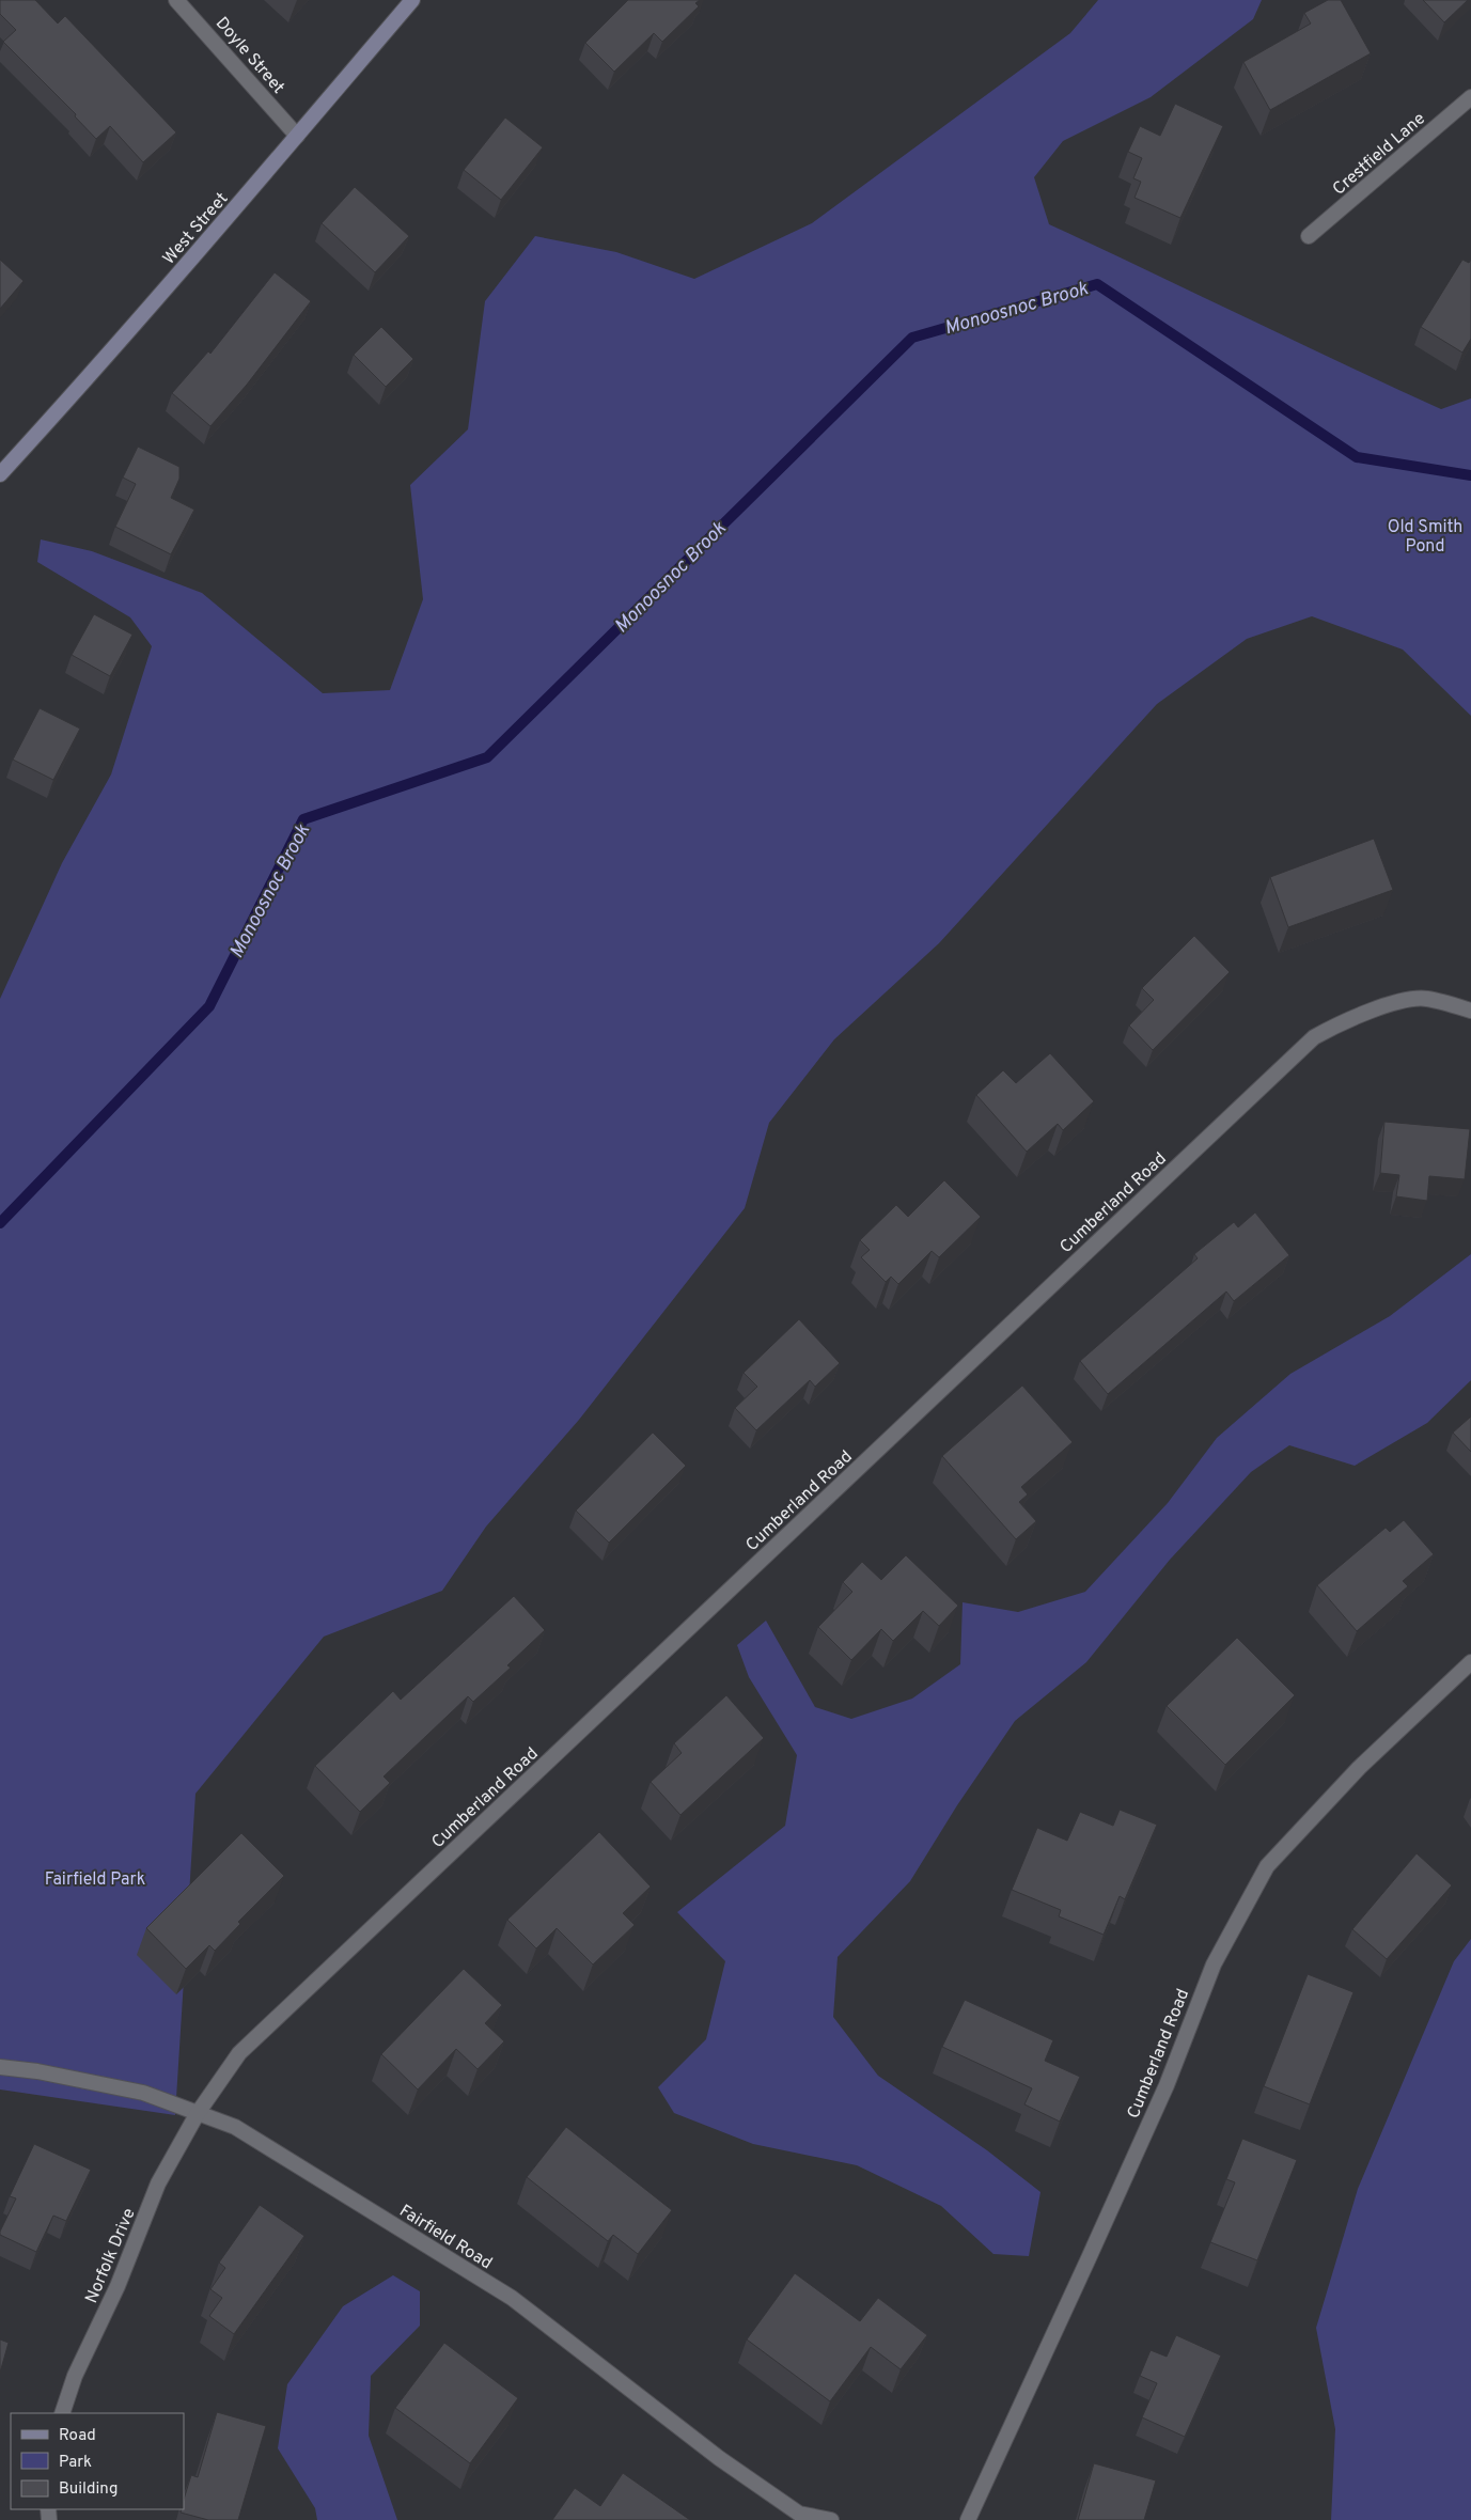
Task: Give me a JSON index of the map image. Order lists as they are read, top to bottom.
{
  "streets": {
    "main road": ["West Street"],
    "street": [
      "Doyle Street",
      "Crestfield Lane",
      "Cumberland Road",
      "Fairfield Road",
      "Norfolk Drive"
    ]
  },
  "crossings": [
    ["Doyle Street", "West Street"],
    ["Cumberland Road", "Fairfield Road"],
    ["Cumberland Road", "Norfolk Drive"],
    ["Fairfield Road", "Norfolk Drive"]
  ],
  "water": ["Monoosnoc Brook"],
  "parks": ["Old Smith Pond", "Fairfield Park"],
  "legend": ["Road", "Park", "Building"]
}
